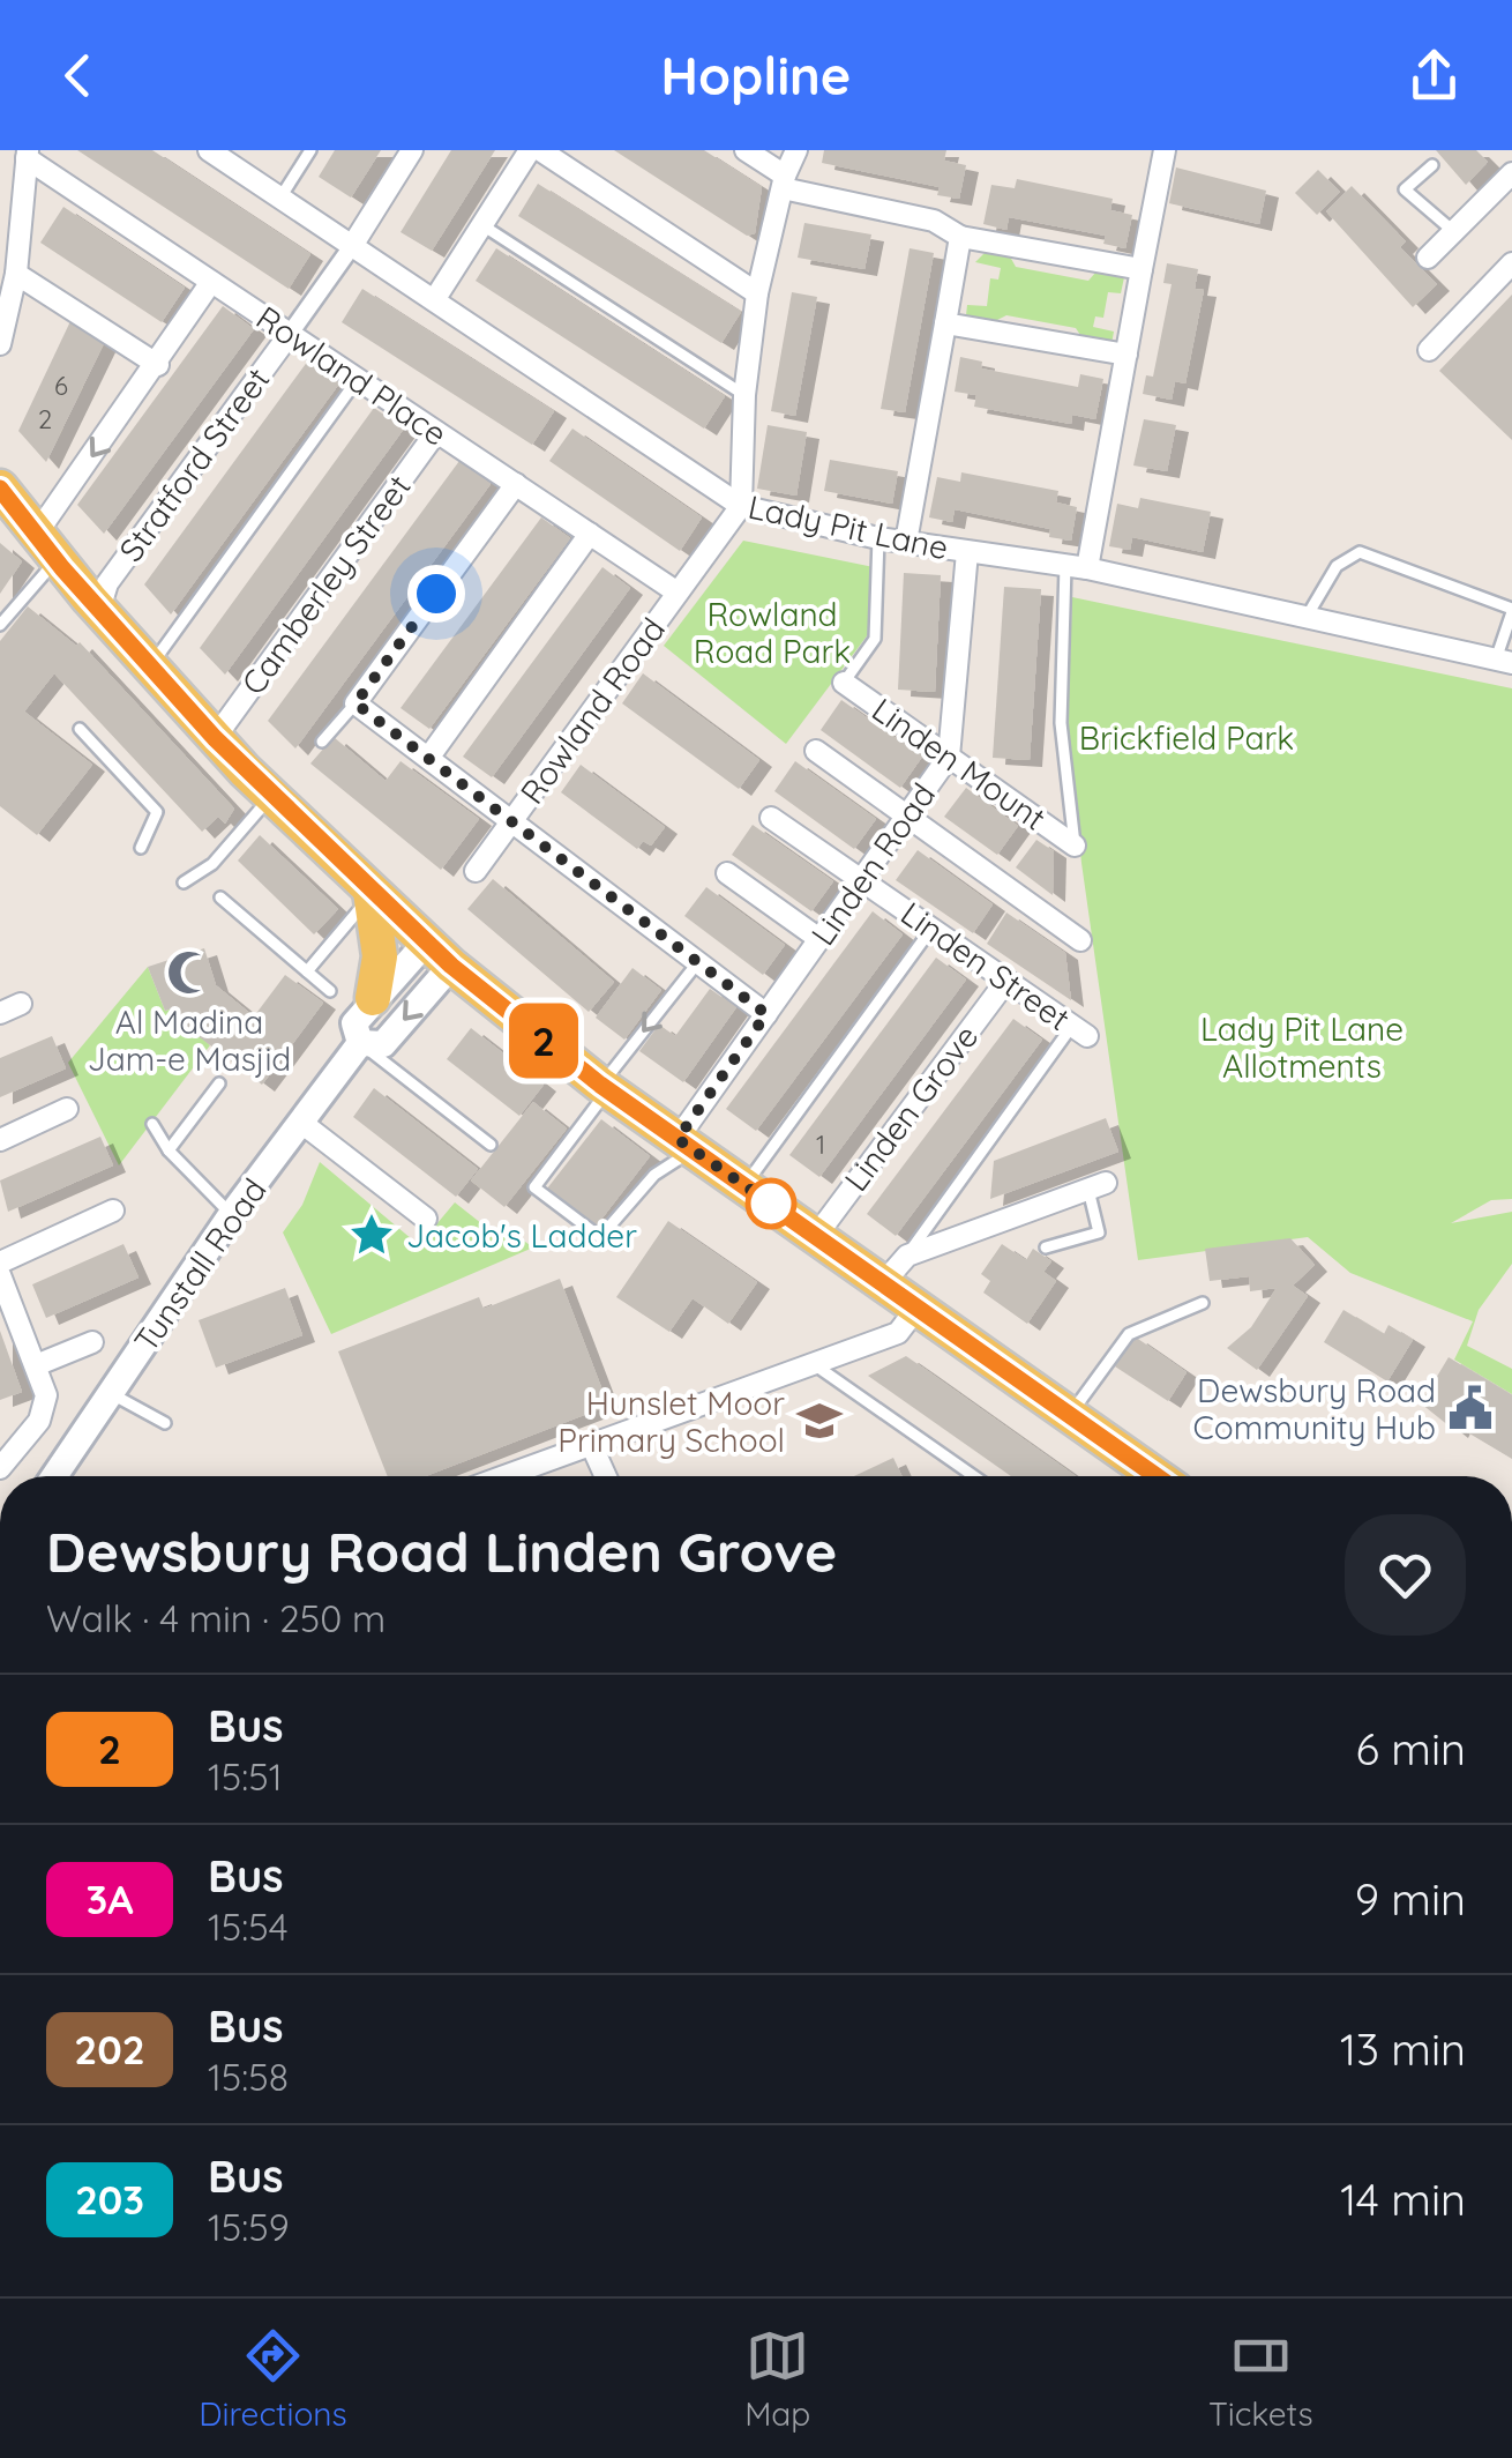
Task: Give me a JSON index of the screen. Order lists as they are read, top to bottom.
{
  "streets": {
    "street": [
      "Rowland Place",
      "Stratford Street",
      "Lady Pit Lane",
      "Camberley Street",
      "Rowland Road",
      "Linden Mount",
      "Linden Road",
      "Linden Street",
      "Linden Grove",
      "Tunstall Road"
    ]
  },
  "crossings": [
    ["Rowland Place", "Stratford Street"],
    ["Rowland Place", "Camberley Street"],
    ["Rowland Place", "Rowland Road"],
    ["Stratford Street", "Lady Pit Lane"],
    ["Lady Pit Lane", "Rowland Road"],
    ["Lady Pit Lane", "Linden Road"],
    ["Linden Mount", "Linden Road"],
    ["Linden Road", "Linden Street"],
    ["Linden Street", "Linden Grove"]
  ],
  "parks": ["Rowland Road Park", "Brickfield Park", "Lady Pit Lane Allotments"],
  "places": {
    "mosque": ["Al Madina Jam-e Masjid"],
    "place": ["Jacob's Ladder"],
    "public building": ["Dewsbury Road Community Hub"],
    "school or university": ["Hunslet Moor Primary School"]
  },
  "lines": ["bus line 2"],
  "house_numbers": ["6", "2", "1"],
  "page": {
    "header": "Hopline",
    "on_map": "2",
    "heading": ["Dewsbury Road Linden Grove", "Walk · 4 min · 250 m"],
    "list": [
      {
        "mark": "2",
        "name": "Bus",
        "note": "15:51",
        "value": "6 min"
      },
      {
        "mark": "3A",
        "name": "Bus",
        "note": "15:54",
        "value": "9 min"
      },
      {
        "mark": "202",
        "name": "Bus",
        "note": "15:58",
        "value": "13 min"
      },
      {
        "mark": "203",
        "name": "Bus",
        "note": "15:59",
        "value": "14 min"
      }
    ],
    "tabs": ["Directions", "Map", "Tickets"]
  }
}
